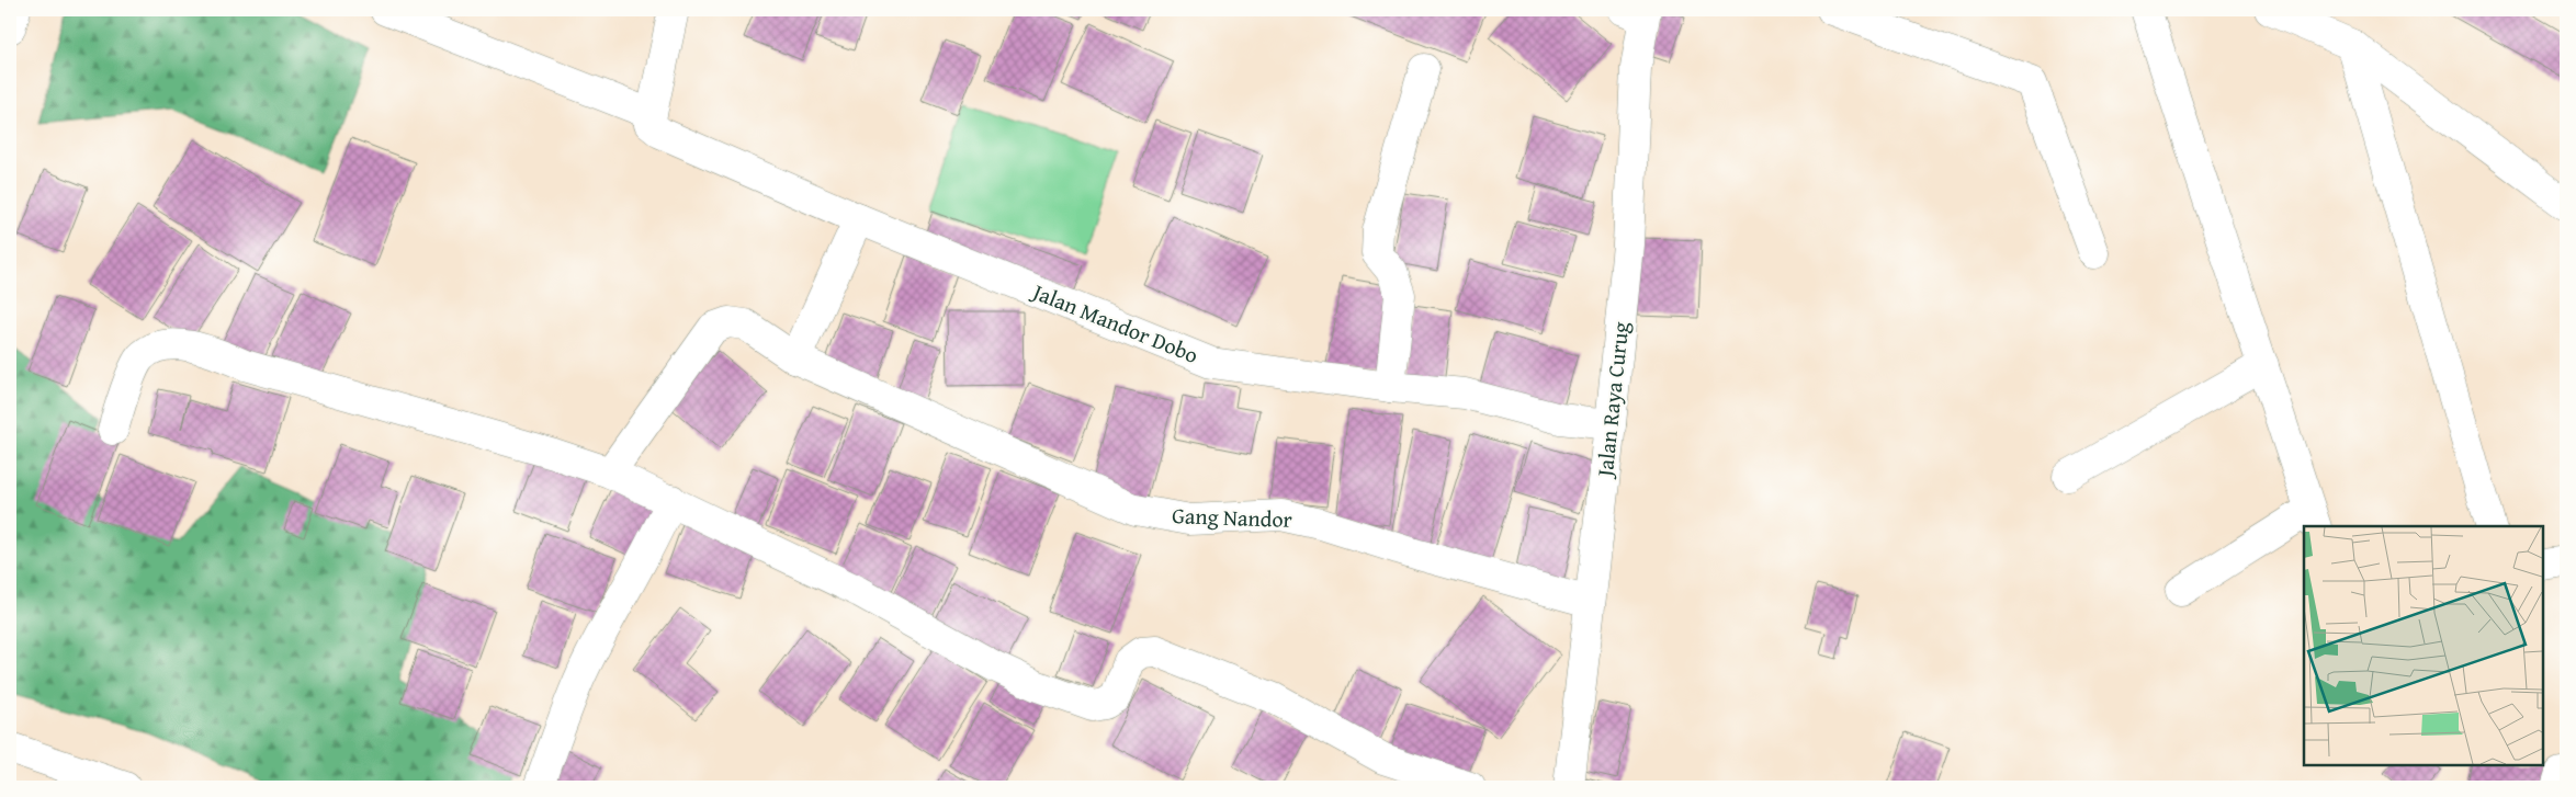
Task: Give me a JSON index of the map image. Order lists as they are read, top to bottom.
{
  "streets": {
    "street": ["Jalan Mandor Dobo", "Jalan Raya Curug", "Gang Nandor"]
  },
  "crossings": [
    ["Jalan Mandor Dobo", "Jalan Raya Curug"],
    ["Jalan Raya Curug", "Gang Nandor"]
  ]
}
